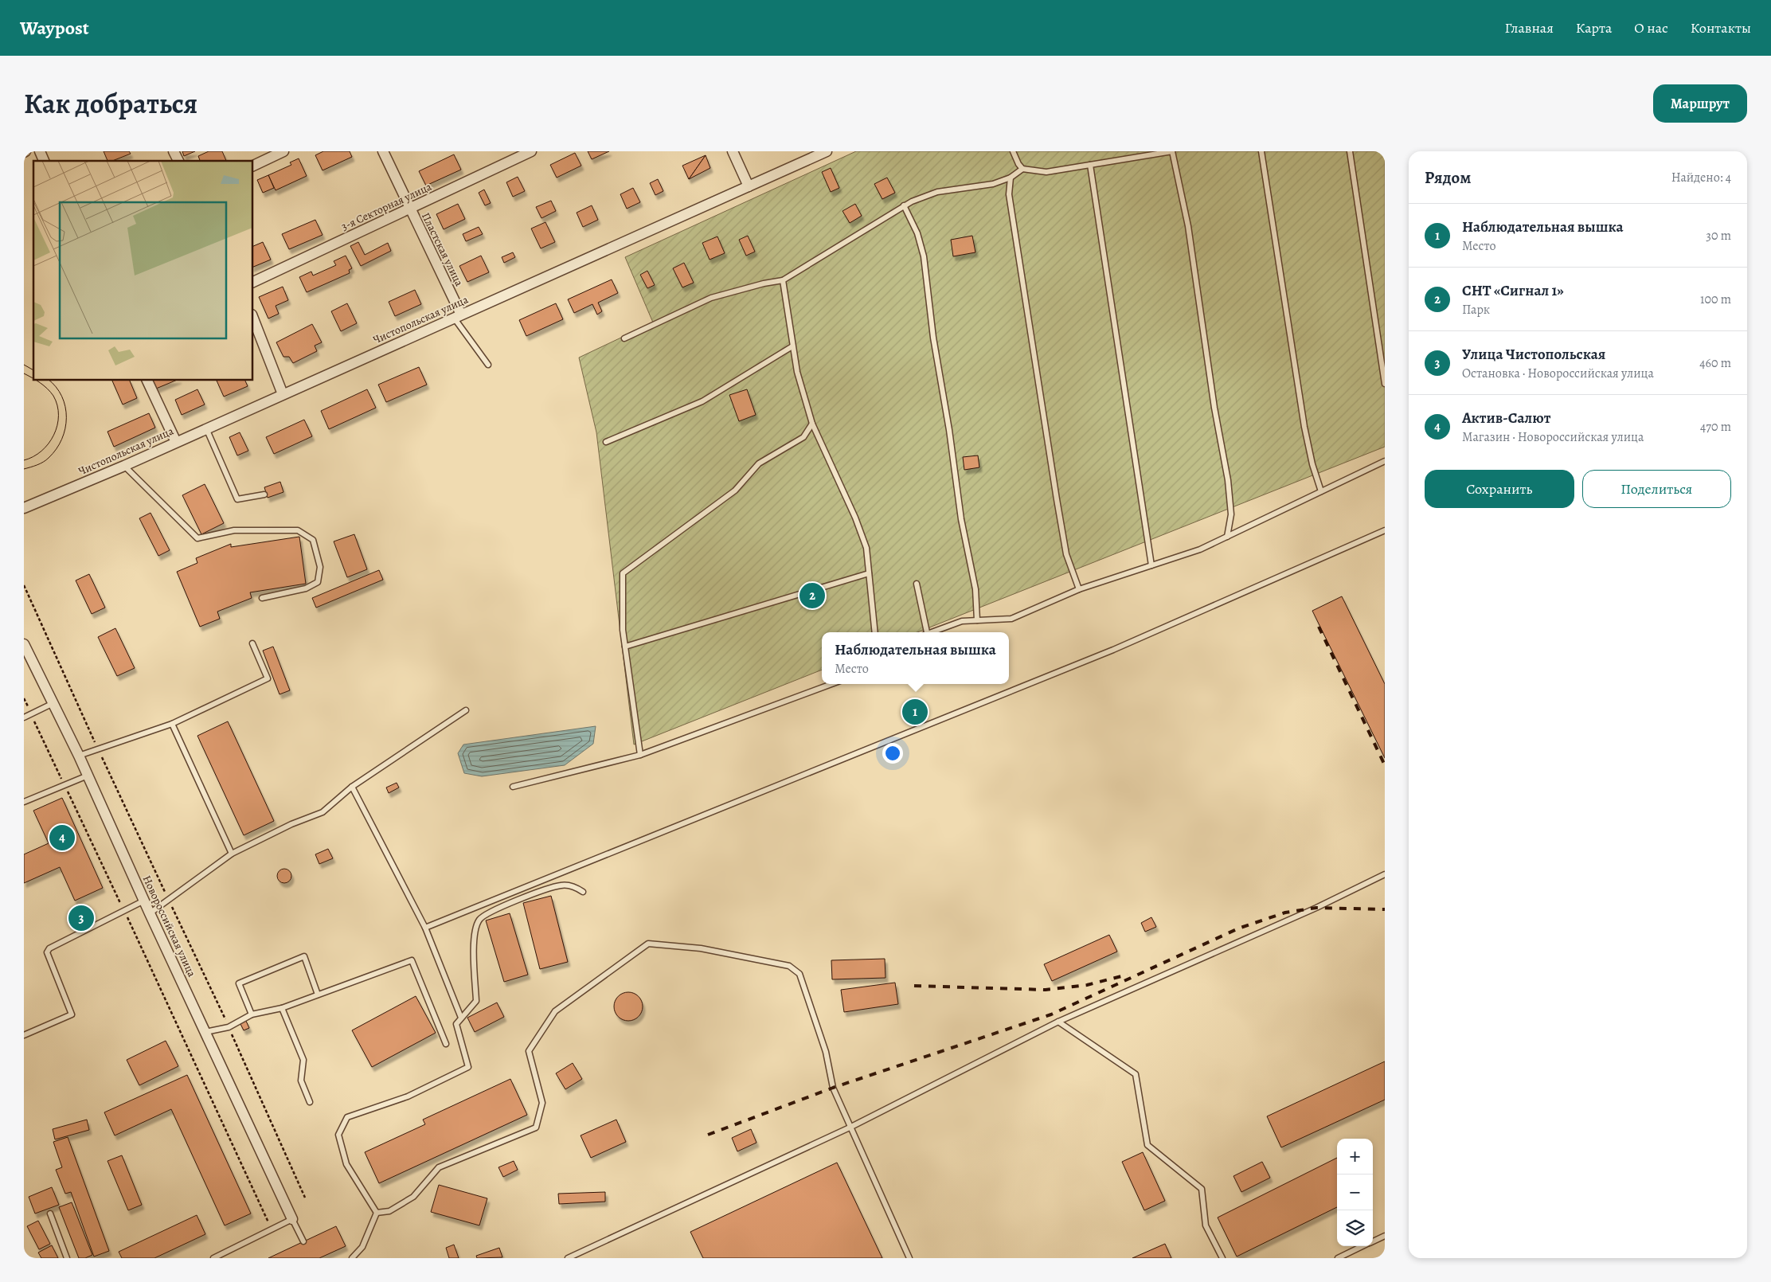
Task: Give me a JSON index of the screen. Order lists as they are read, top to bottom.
{
  "streets": {
    "street": [
      "3-я Секторная улица",
      "Пластская улица",
      "Чистопольская улица",
      "Новороссийская улица"
    ]
  },
  "crossings": [
    ["3-я Секторная улица", "Пластская улица"],
    ["Пластская улица", "Чистопольская улица"]
  ],
  "page": {
    "header": "Waypost",
    "nav": [
      "Главная",
      "Карта",
      "О нас",
      "Контакты"
    ],
    "title": "Как добраться",
    "buttons": [
      "Маршрут",
      ["Сохранить", "Поделиться"]
    ],
    "heading": ["Рядом", "Найдено: 4"],
    "list": [
      {
        "mark": "1",
        "name": "Наблюдательная вышка",
        "note": "Место",
        "value": "30 m"
      },
      {
        "mark": "2",
        "name": "СНТ «Сигнал 1»",
        "note": "Парк",
        "value": "100 m"
      },
      {
        "mark": "3",
        "name": "Улица Чистопольская",
        "note": "Остановка · Новороссийская улица",
        "value": "460 m"
      },
      {
        "mark": "4",
        "name": "Актив-Салют",
        "note": "Магазин · Новороссийская улица",
        "value": "470 m"
      }
    ],
    "pins": [
      "2",
      "1",
      "4",
      "3"
    ],
    "popup": ["Наблюдательная вышка", "Место"],
    "map_buttons": ["+", "−"]
  }
}
